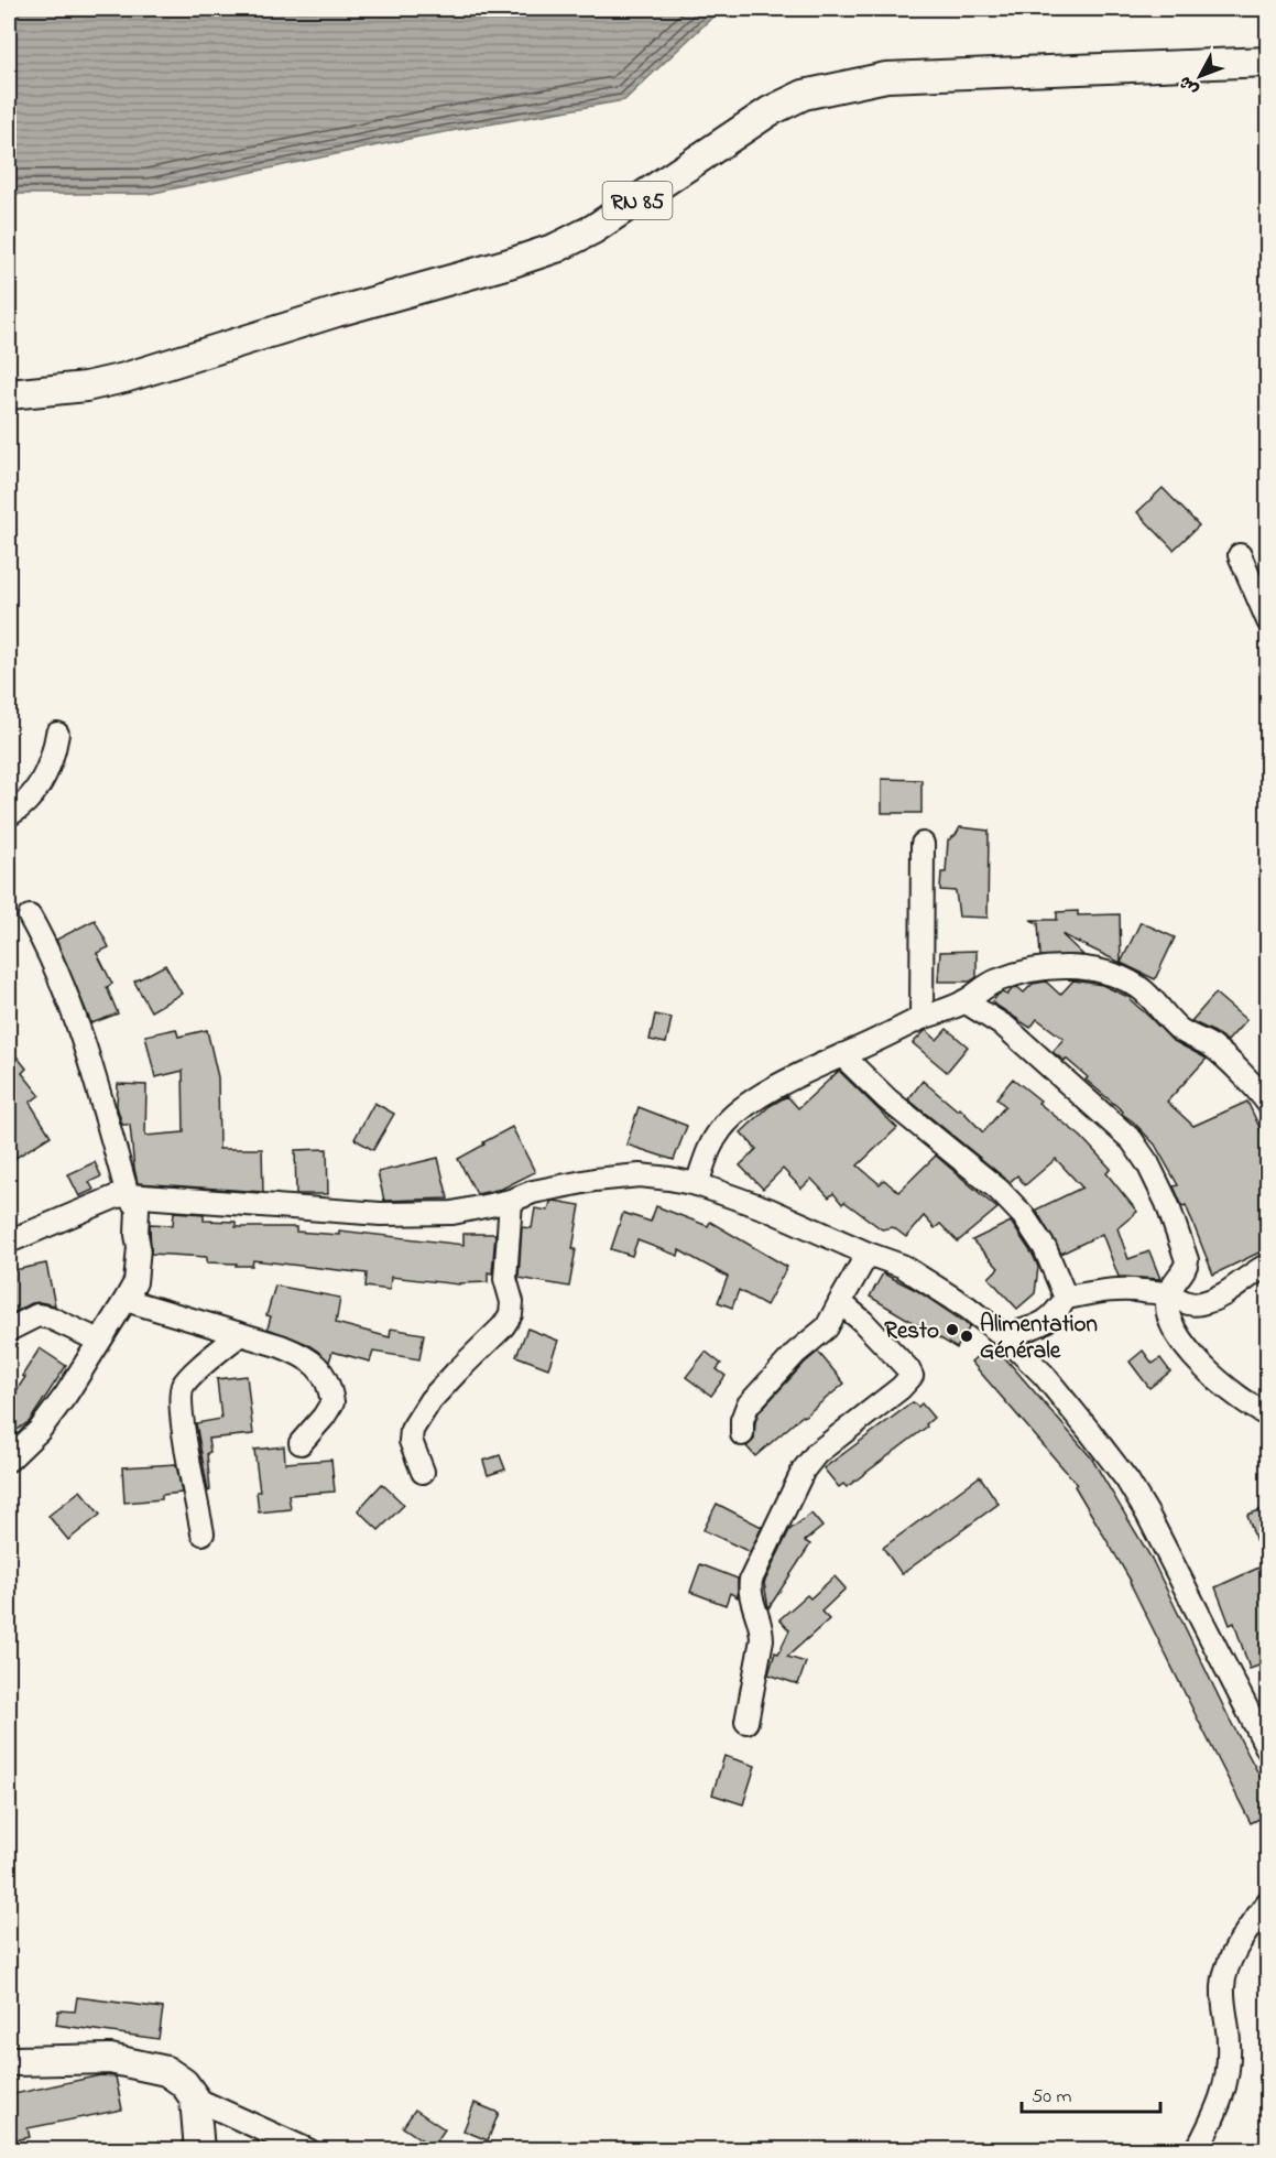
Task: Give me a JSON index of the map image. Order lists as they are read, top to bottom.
{
  "streets": {
    "main road": ["RN 85"]
  },
  "places": ["Resto", "Alimentation Générale"],
  "scale_bar": "50 m",
  "north": "bottom left"
}
